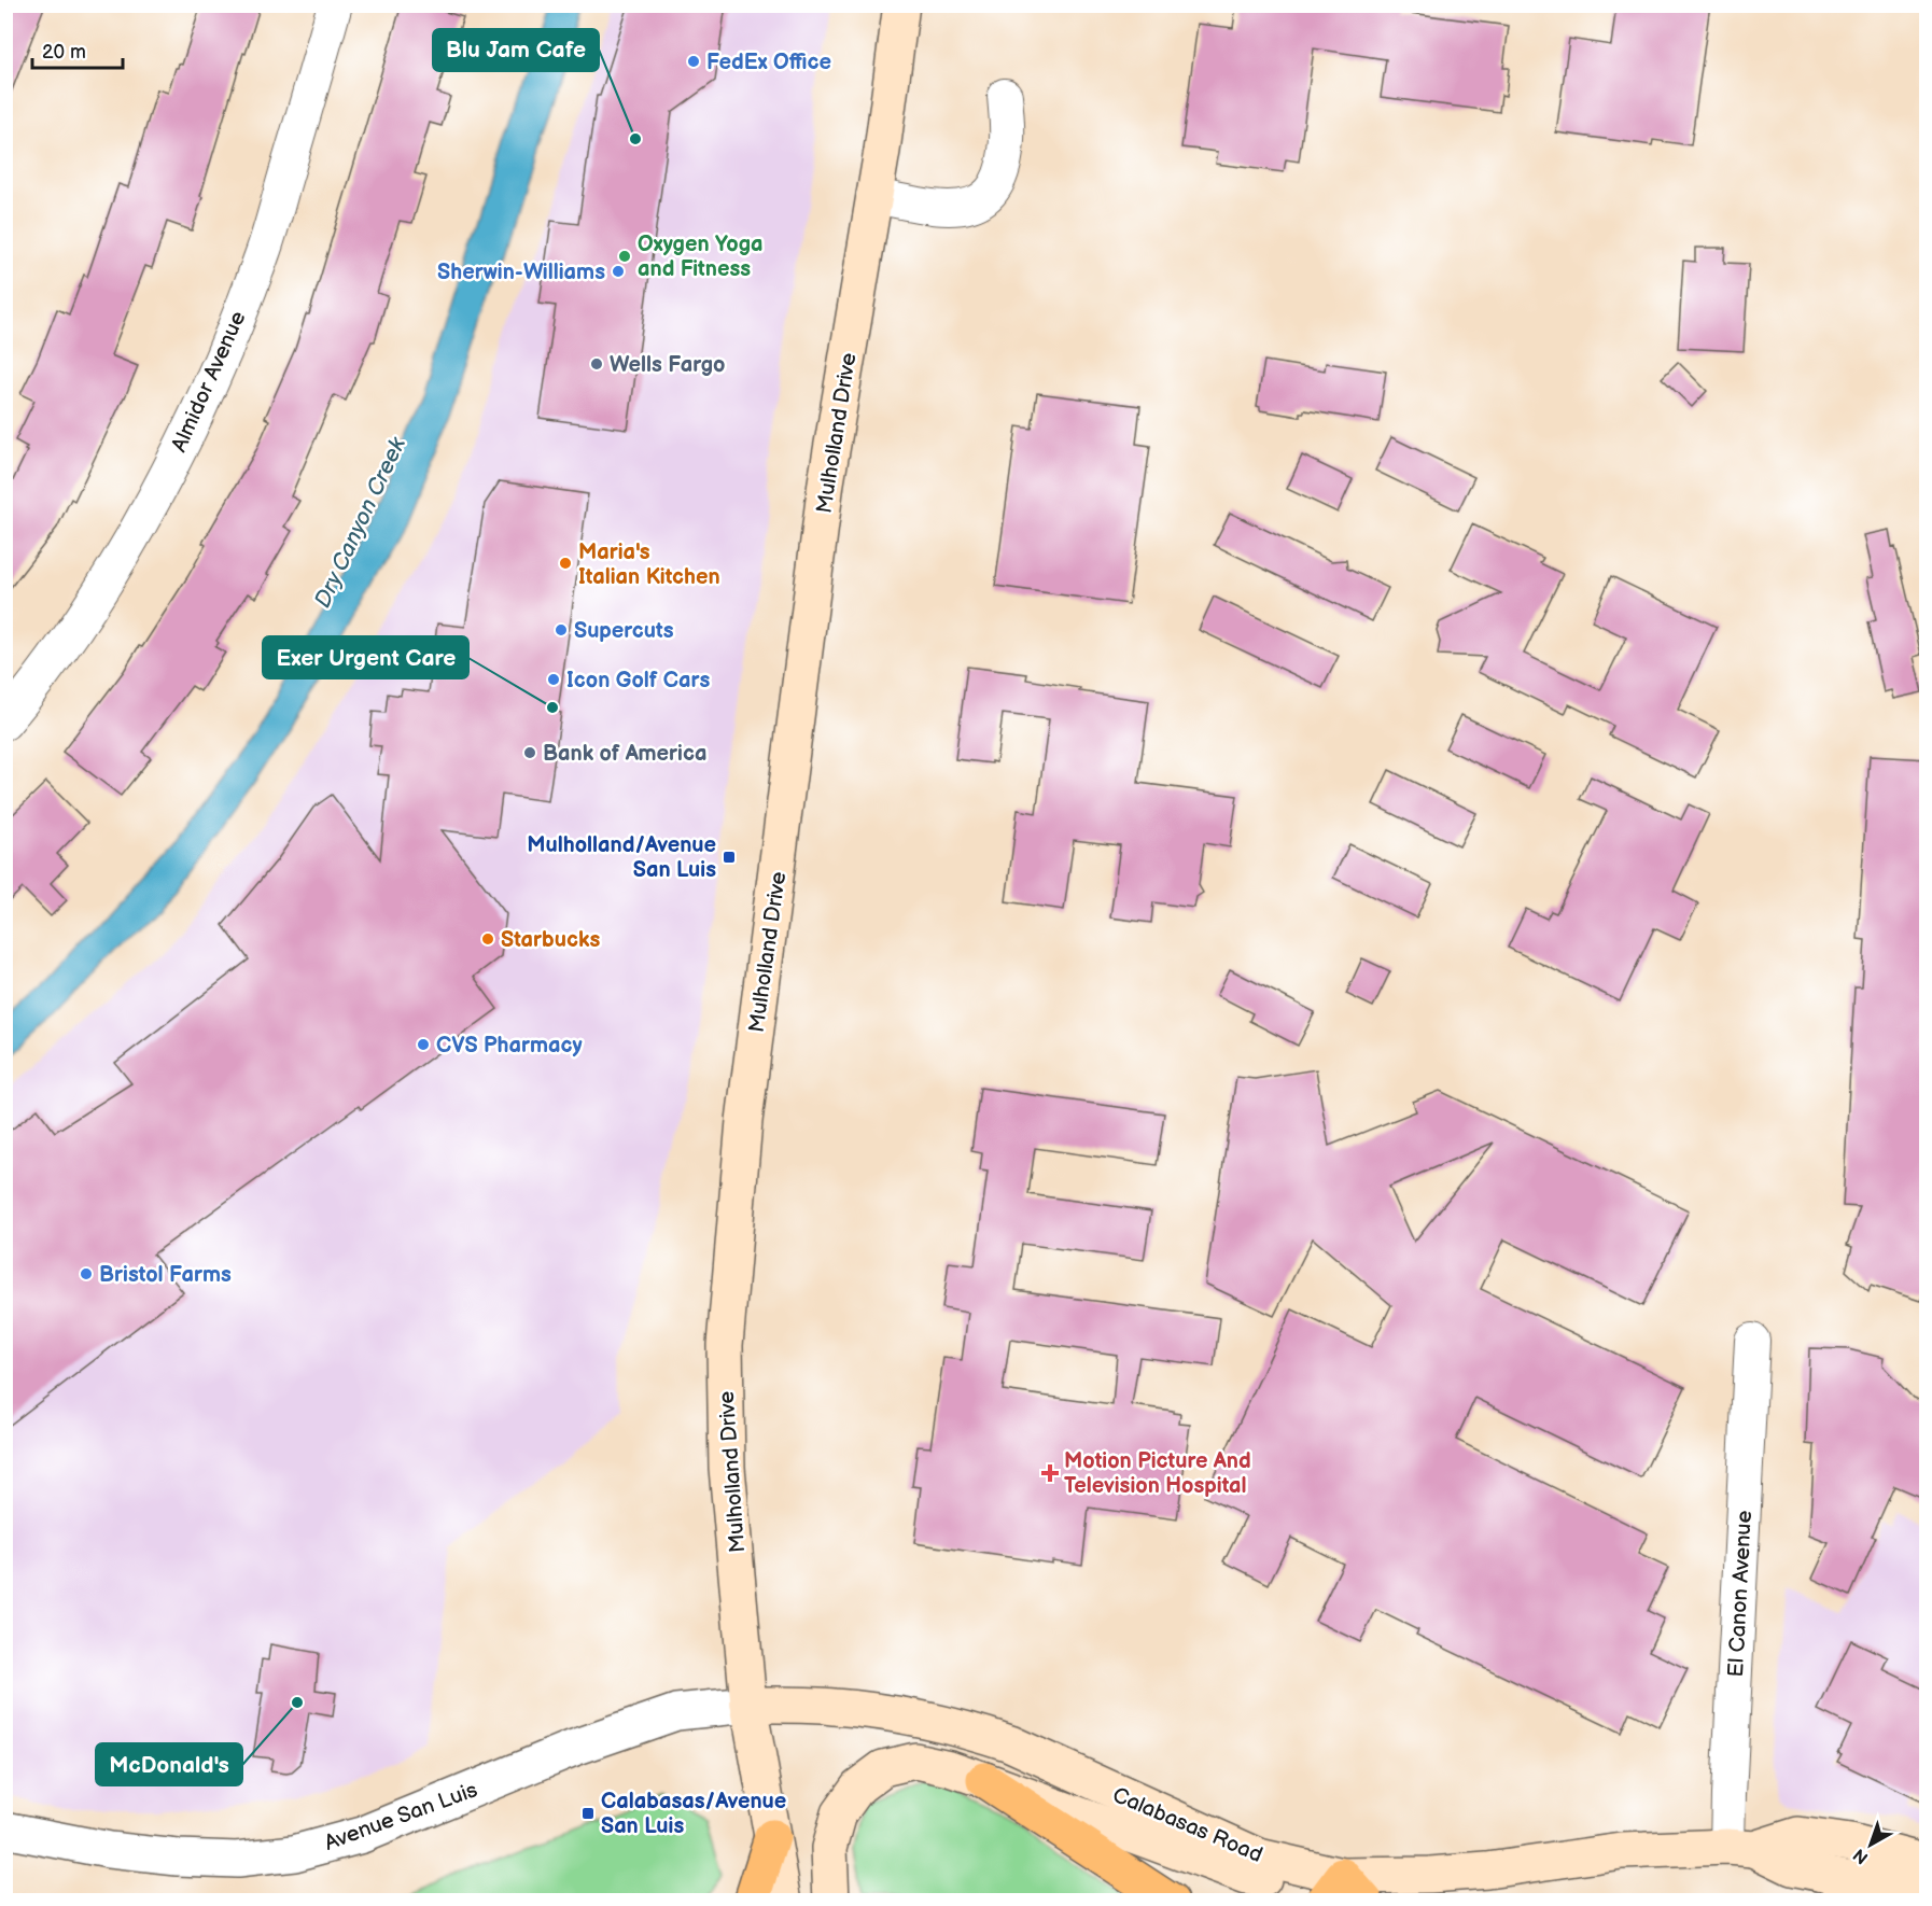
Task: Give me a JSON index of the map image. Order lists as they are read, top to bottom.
{
  "streets": {
    "main road": ["Mulholland Drive", "Calabasas Road"],
    "street": ["Almidor Avenue", "El Canon Avenue", "Avenue San Luis"]
  },
  "crossings": [
    ["Mulholland Drive", "Avenue San Luis"],
    ["Mulholland Drive", "Calabasas Road"],
    ["El Canon Avenue", "Calabasas Road"],
    ["Avenue San Luis", "Calabasas Road"]
  ],
  "water": ["Dry Canyon Creek"],
  "places": {
    "other": [
      "FedEx Office",
      "Blu Jam Cafe",
      "Oxygen Yoga and Fitness",
      "Sherwin-Williams",
      "Wells Fargo",
      "Maria's Italian Kitchen",
      "Supercuts",
      "Icon Golf Cars",
      "Exer Urgent Care",
      "Bank of America",
      "Starbucks",
      "CVS Pharmacy",
      "Bristol Farms",
      "McDonald's"
    ],
    "transit": ["Mulholland/Avenue San Luis", "Calabasas/Avenue San Luis"],
    "health": ["Motion Picture And Television Hospital"]
  },
  "scale_bar": "20 m",
  "north": "bottom left"
}
